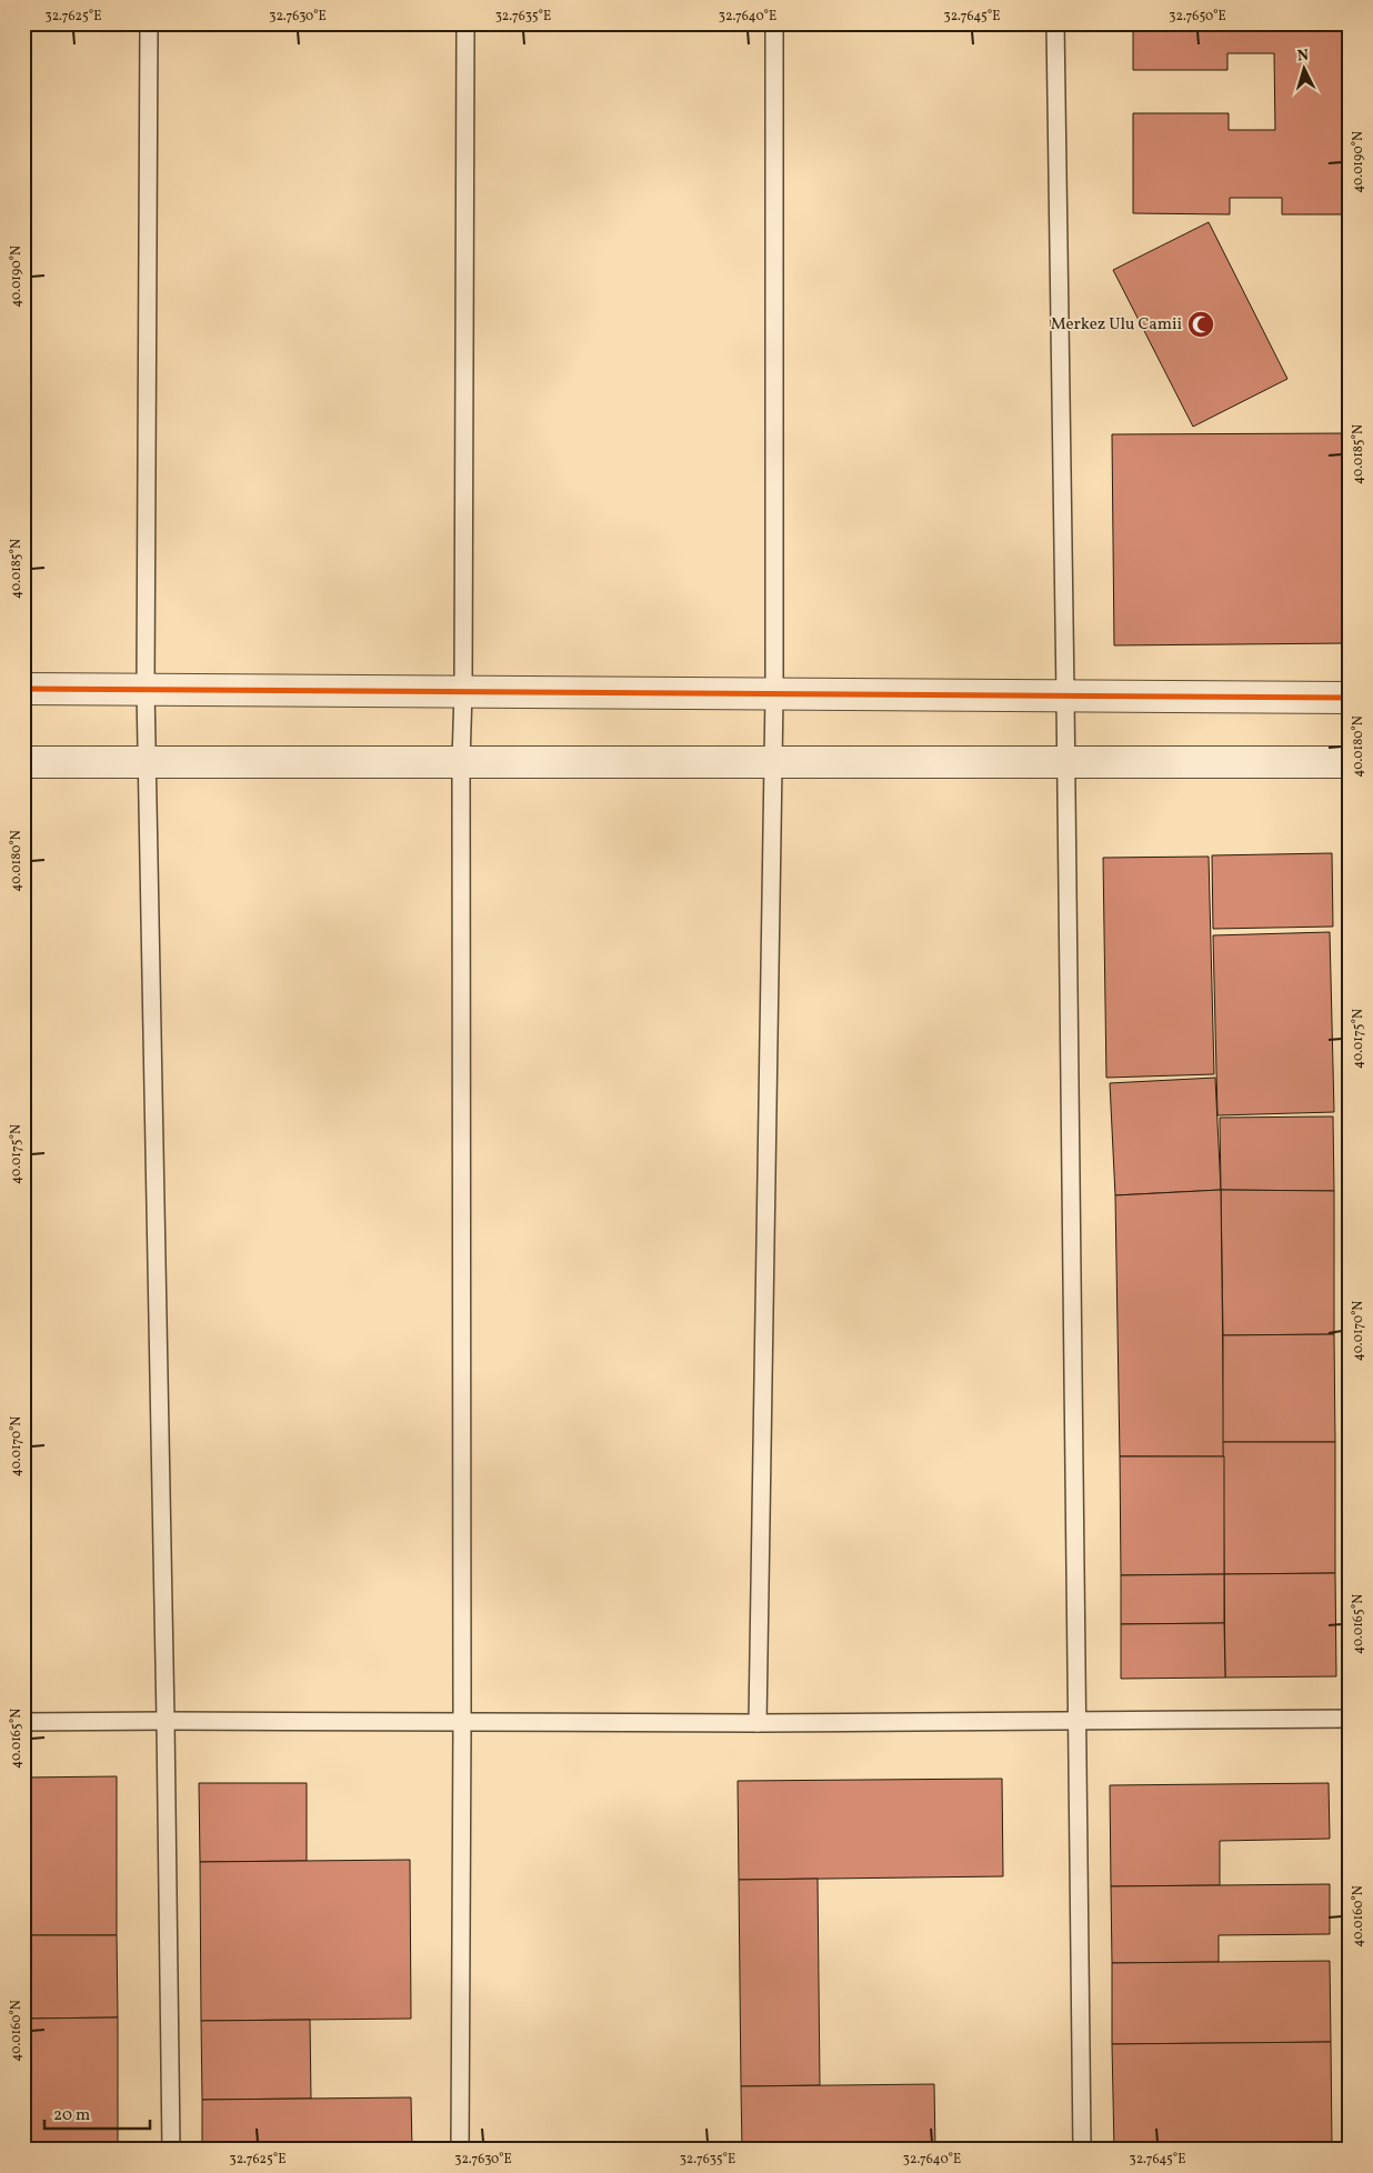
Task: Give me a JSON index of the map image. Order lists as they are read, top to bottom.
{
  "places": {
    "mosque": ["Merkez Ulu Camii"]
  },
  "scale_bar": "20 m",
  "north": "top",
  "coordinates": [
    "32.7625°E",
    "32.7630°E",
    "32.7635°E",
    "32.7640°E",
    "32.7645°E",
    "32.7650°E",
    "40.0190°N",
    "40.0185°N",
    "40.0180°N",
    "40.0175°N",
    "40.0170°N",
    "40.0165°N",
    "40.0160°N"
  ]
}
